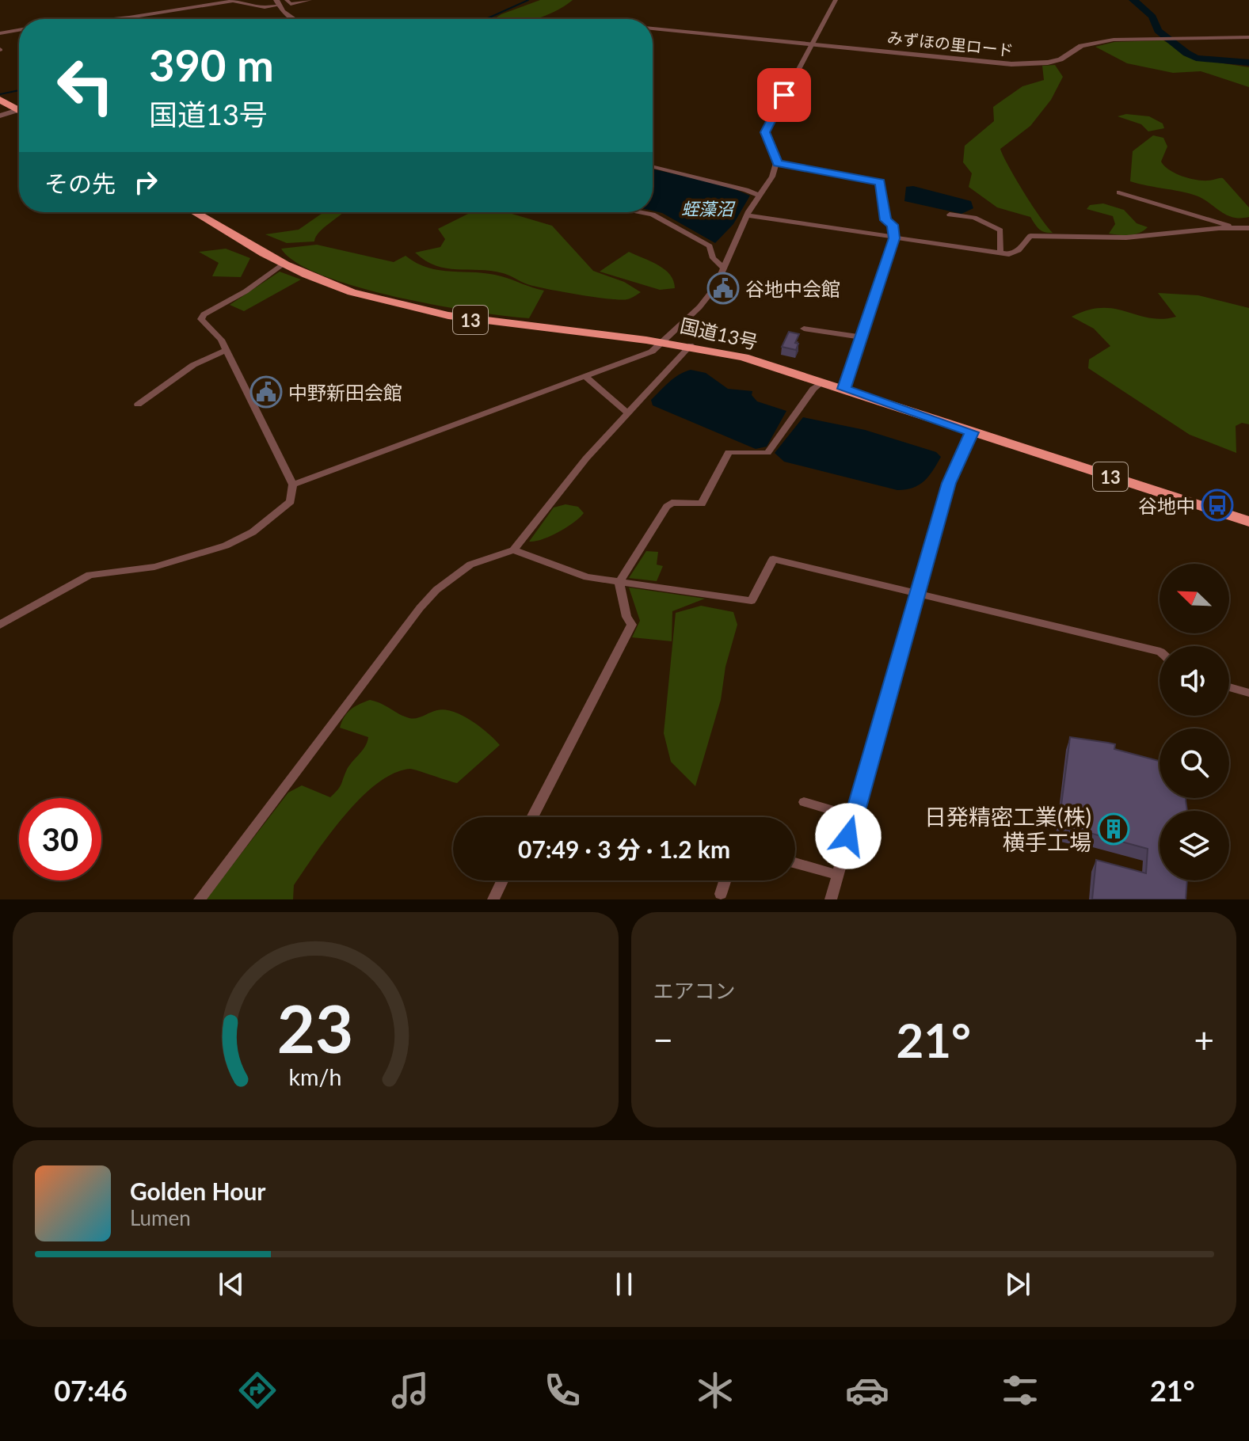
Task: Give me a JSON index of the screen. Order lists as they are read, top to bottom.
{
  "streets": {
    "highway": ["13", "国道13号"],
    "street": ["みずほの里ロード"]
  },
  "water": ["蛭藻沼"],
  "places": {
    "public building": ["谷地中会館", "中野新田会館"],
    "bus stop": ["谷地中"],
    "building": ["日発精密工業(株) 横手工場"]
  },
  "north": "top left",
  "page": {
    "turn": ["390 m", "国道13号"],
    "then": "その先",
    "limit": "30",
    "trip": "07:49 · 3 分 · 1.2 km",
    "tile": "エアコン",
    "heat": ["−", "21°", "+"],
    "song": ["Golden Hour", "Lumen"],
    "tabs": ["07:46", "21°"],
    "gauge": ["23", "km/h"]
  }
}
